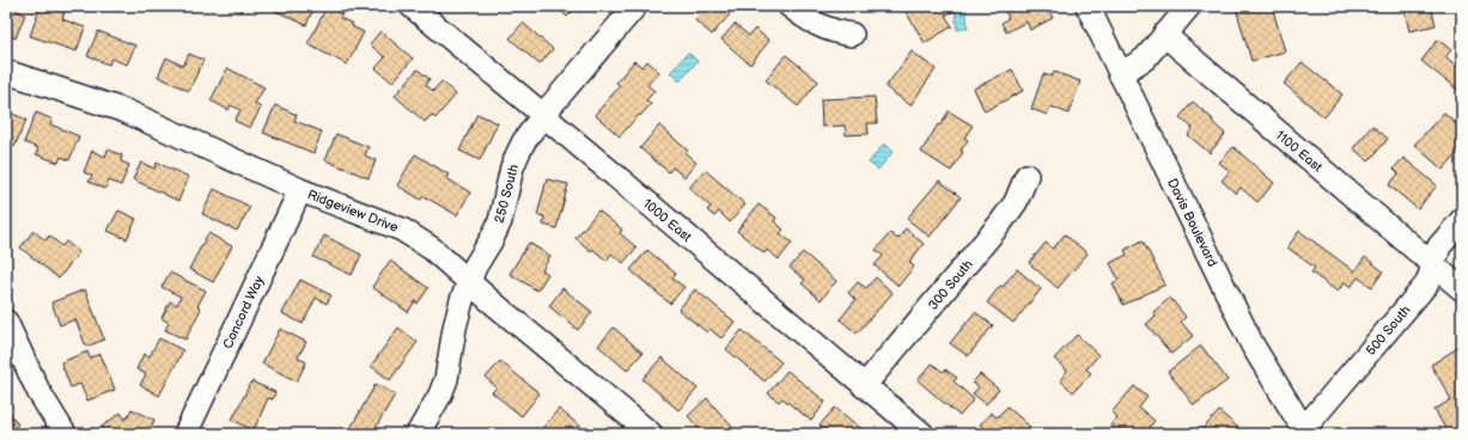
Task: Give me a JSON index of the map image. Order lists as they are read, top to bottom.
{
  "streets": {
    "street": [
      "1100 East",
      "250 South",
      "Ridgeview Drive",
      "1000 East",
      "Davis Boulevard",
      "300 South",
      "Concord Way",
      "500 South"
    ]
  },
  "crossings": [
    ["1100 East", "500 South"],
    ["250 South", "Ridgeview Drive"],
    ["250 South", "1000 East"],
    ["Ridgeview Drive", "Concord Way"],
    ["1000 East", "300 South"],
    ["Davis Boulevard", "500 South"]
  ]
}
